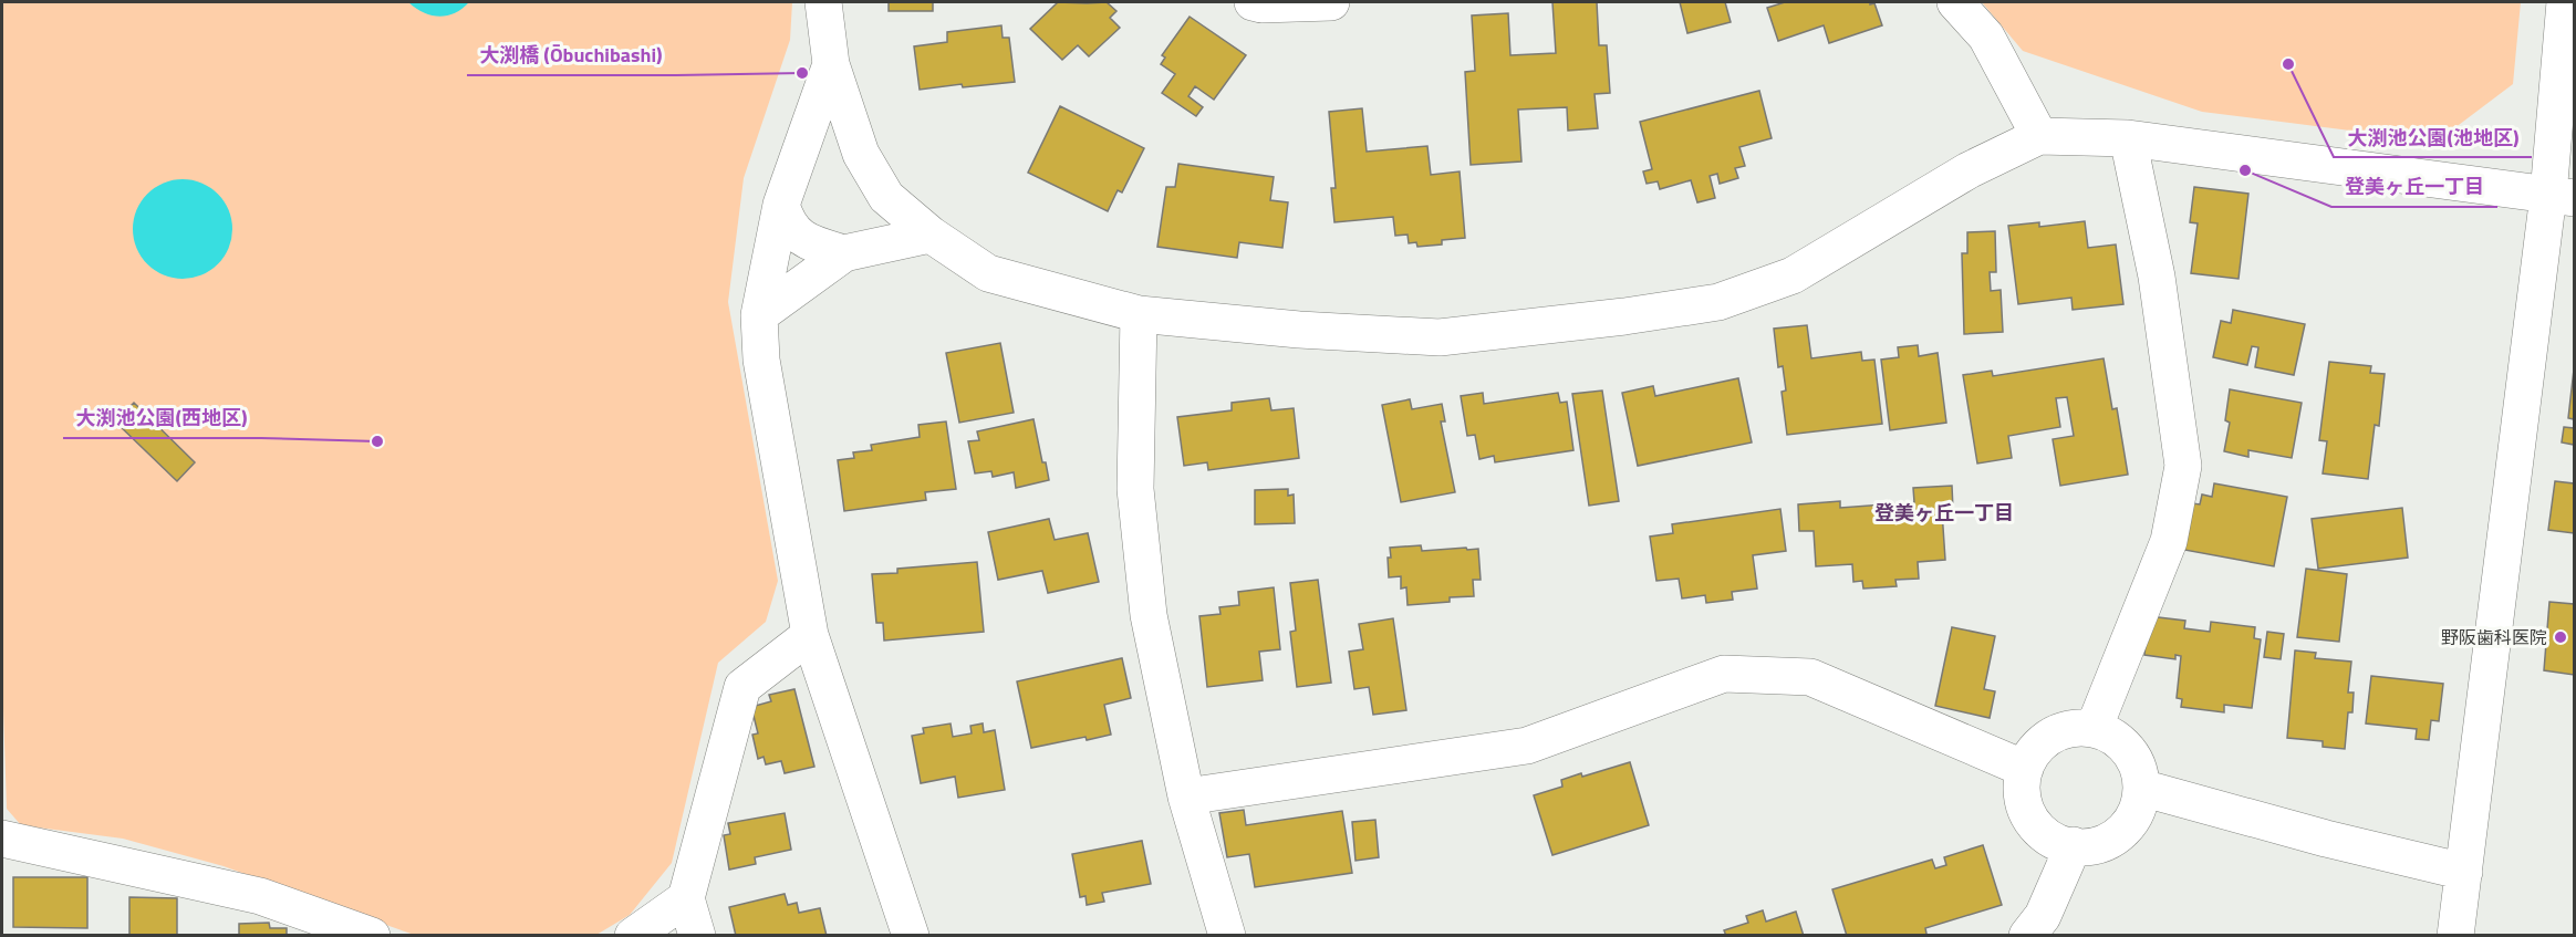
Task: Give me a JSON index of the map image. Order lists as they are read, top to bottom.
{
  "districts": ["登美ヶ丘一丁目"],
  "places": [
    "大渕池公園(池地区)",
    "大渕橋 (Ōbuchibashi)",
    "登美ヶ丘一丁目",
    "大渕池公園(西地区)",
    "野阪歯科医院"
  ]
}
